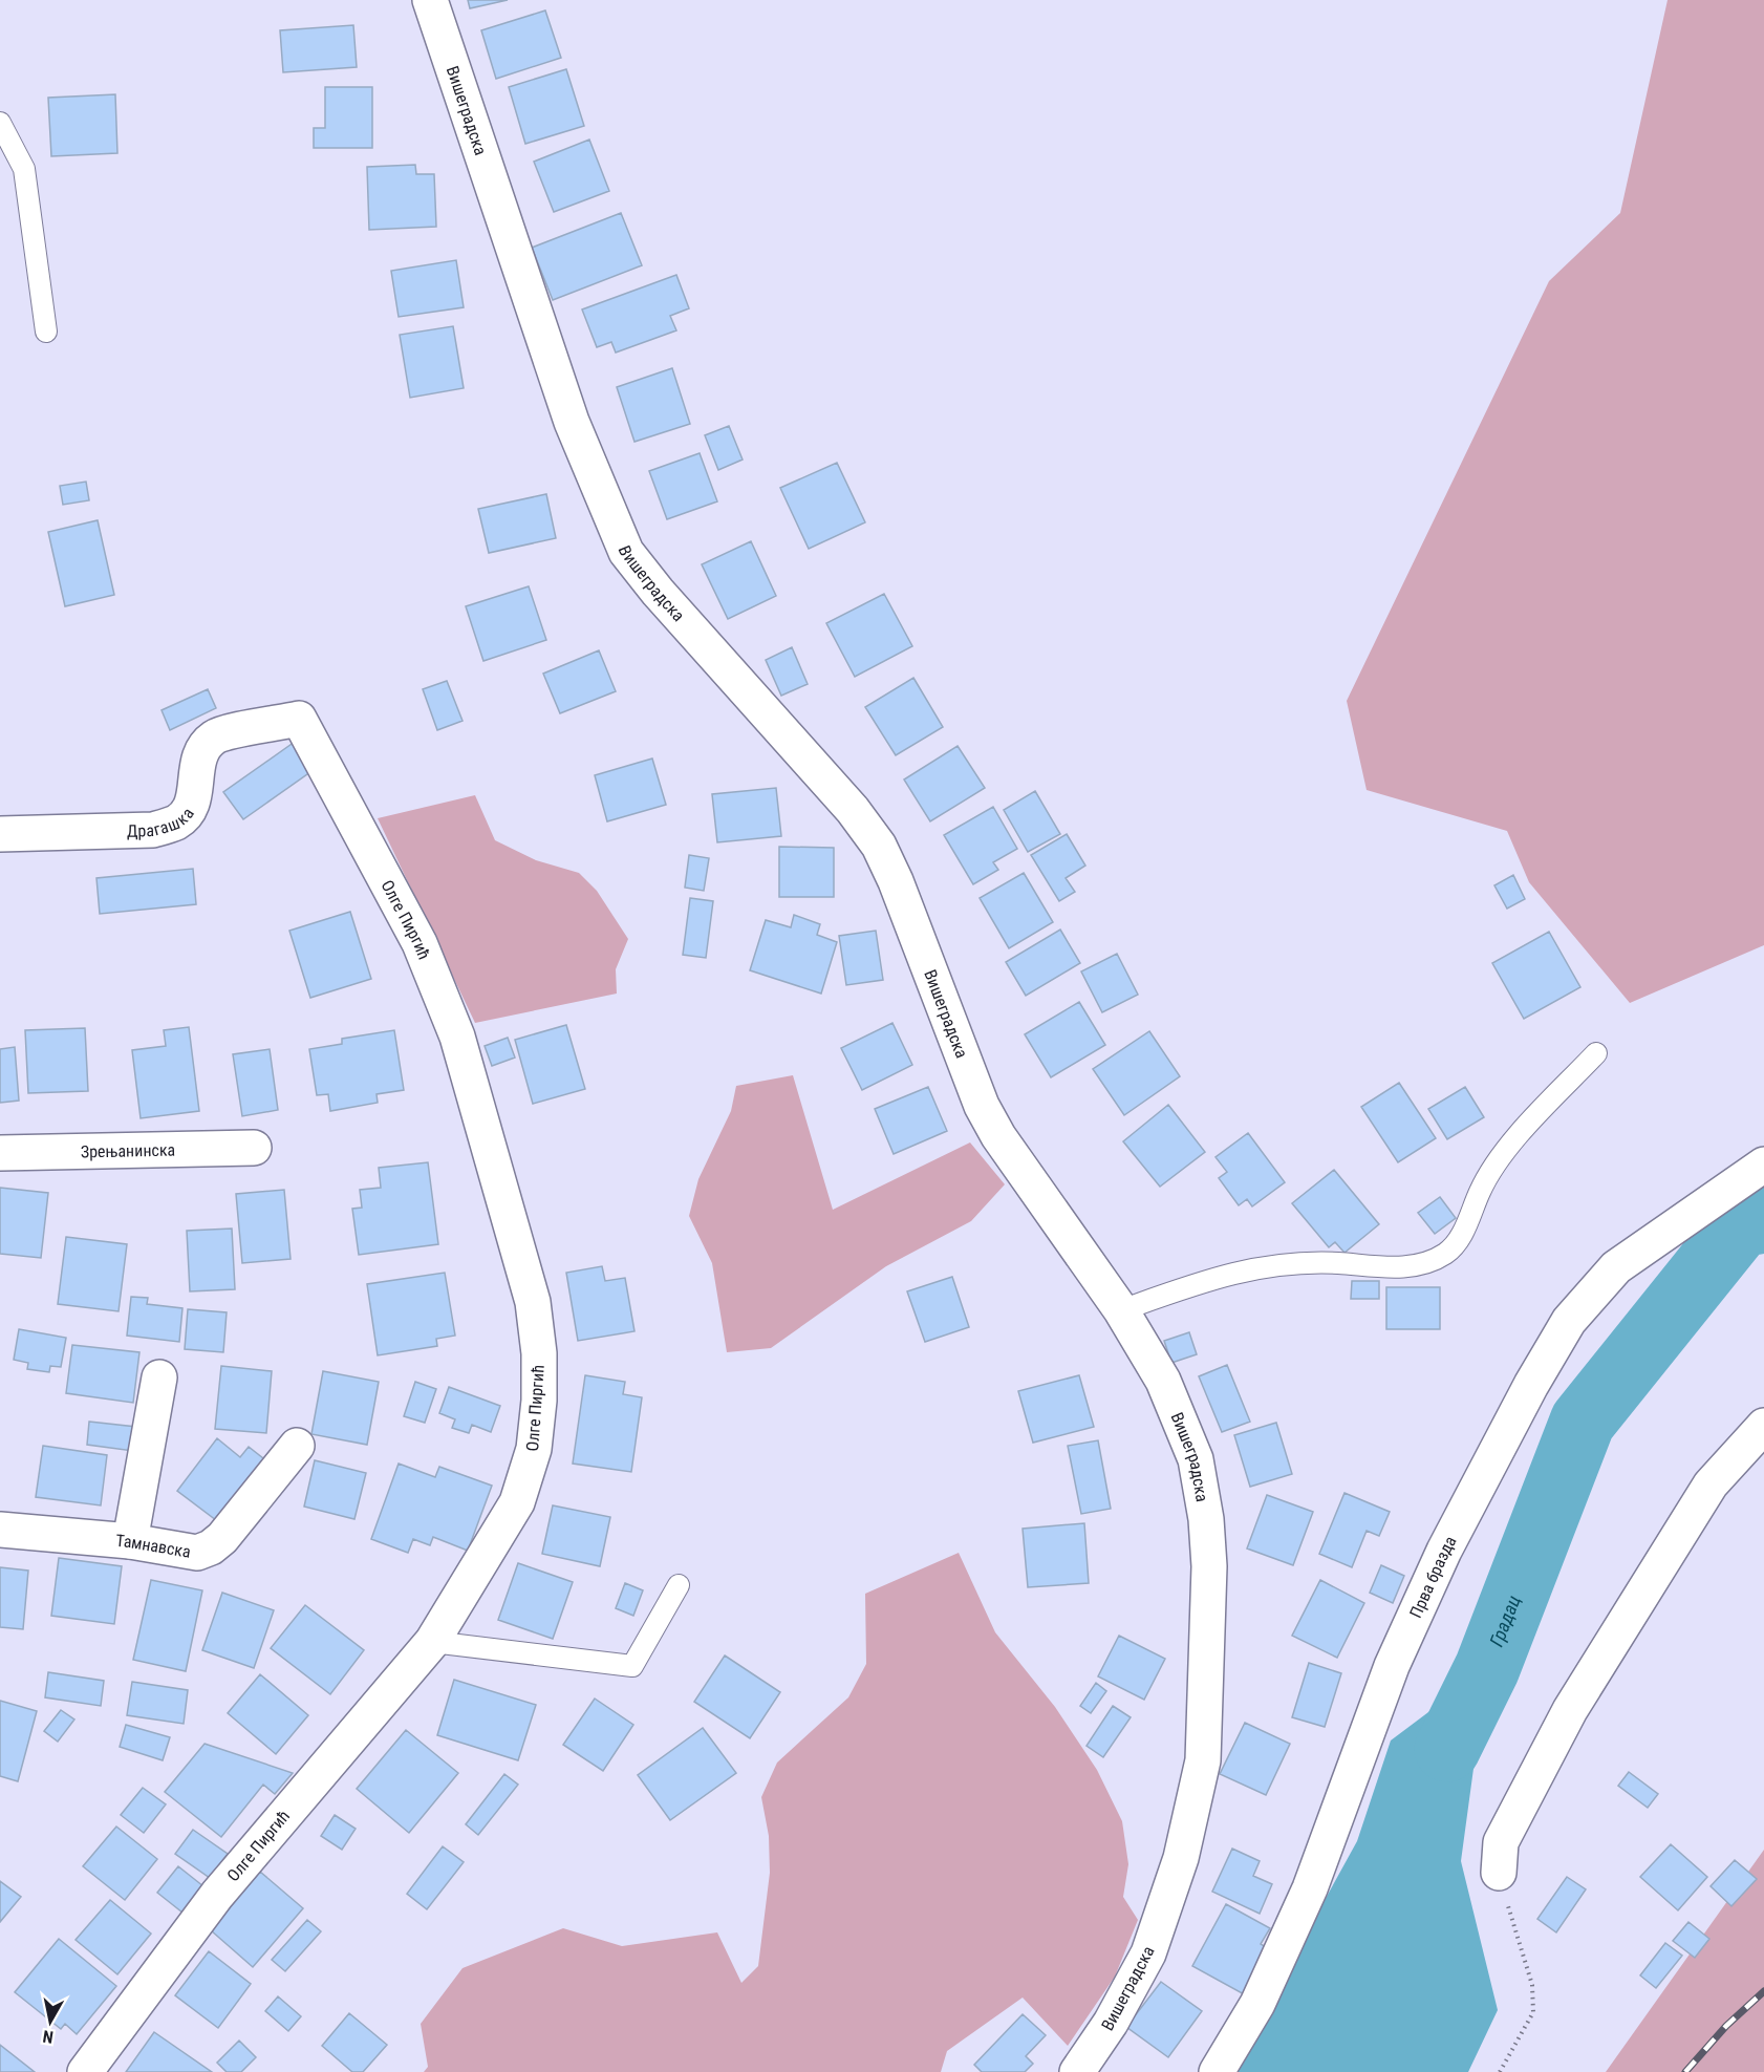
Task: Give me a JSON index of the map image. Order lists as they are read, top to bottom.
{
  "streets": {
    "street": [
      "Вишеградска",
      "Драгашка",
      "Олге Пиргић",
      "Зрењанинска",
      "Тамнавска",
      "Прва бразда"
    ]
  },
  "crossings": [
    ["Драгашка", "Олге Пиргић"]
  ],
  "water": ["Градац"],
  "north": "bottom"
}
